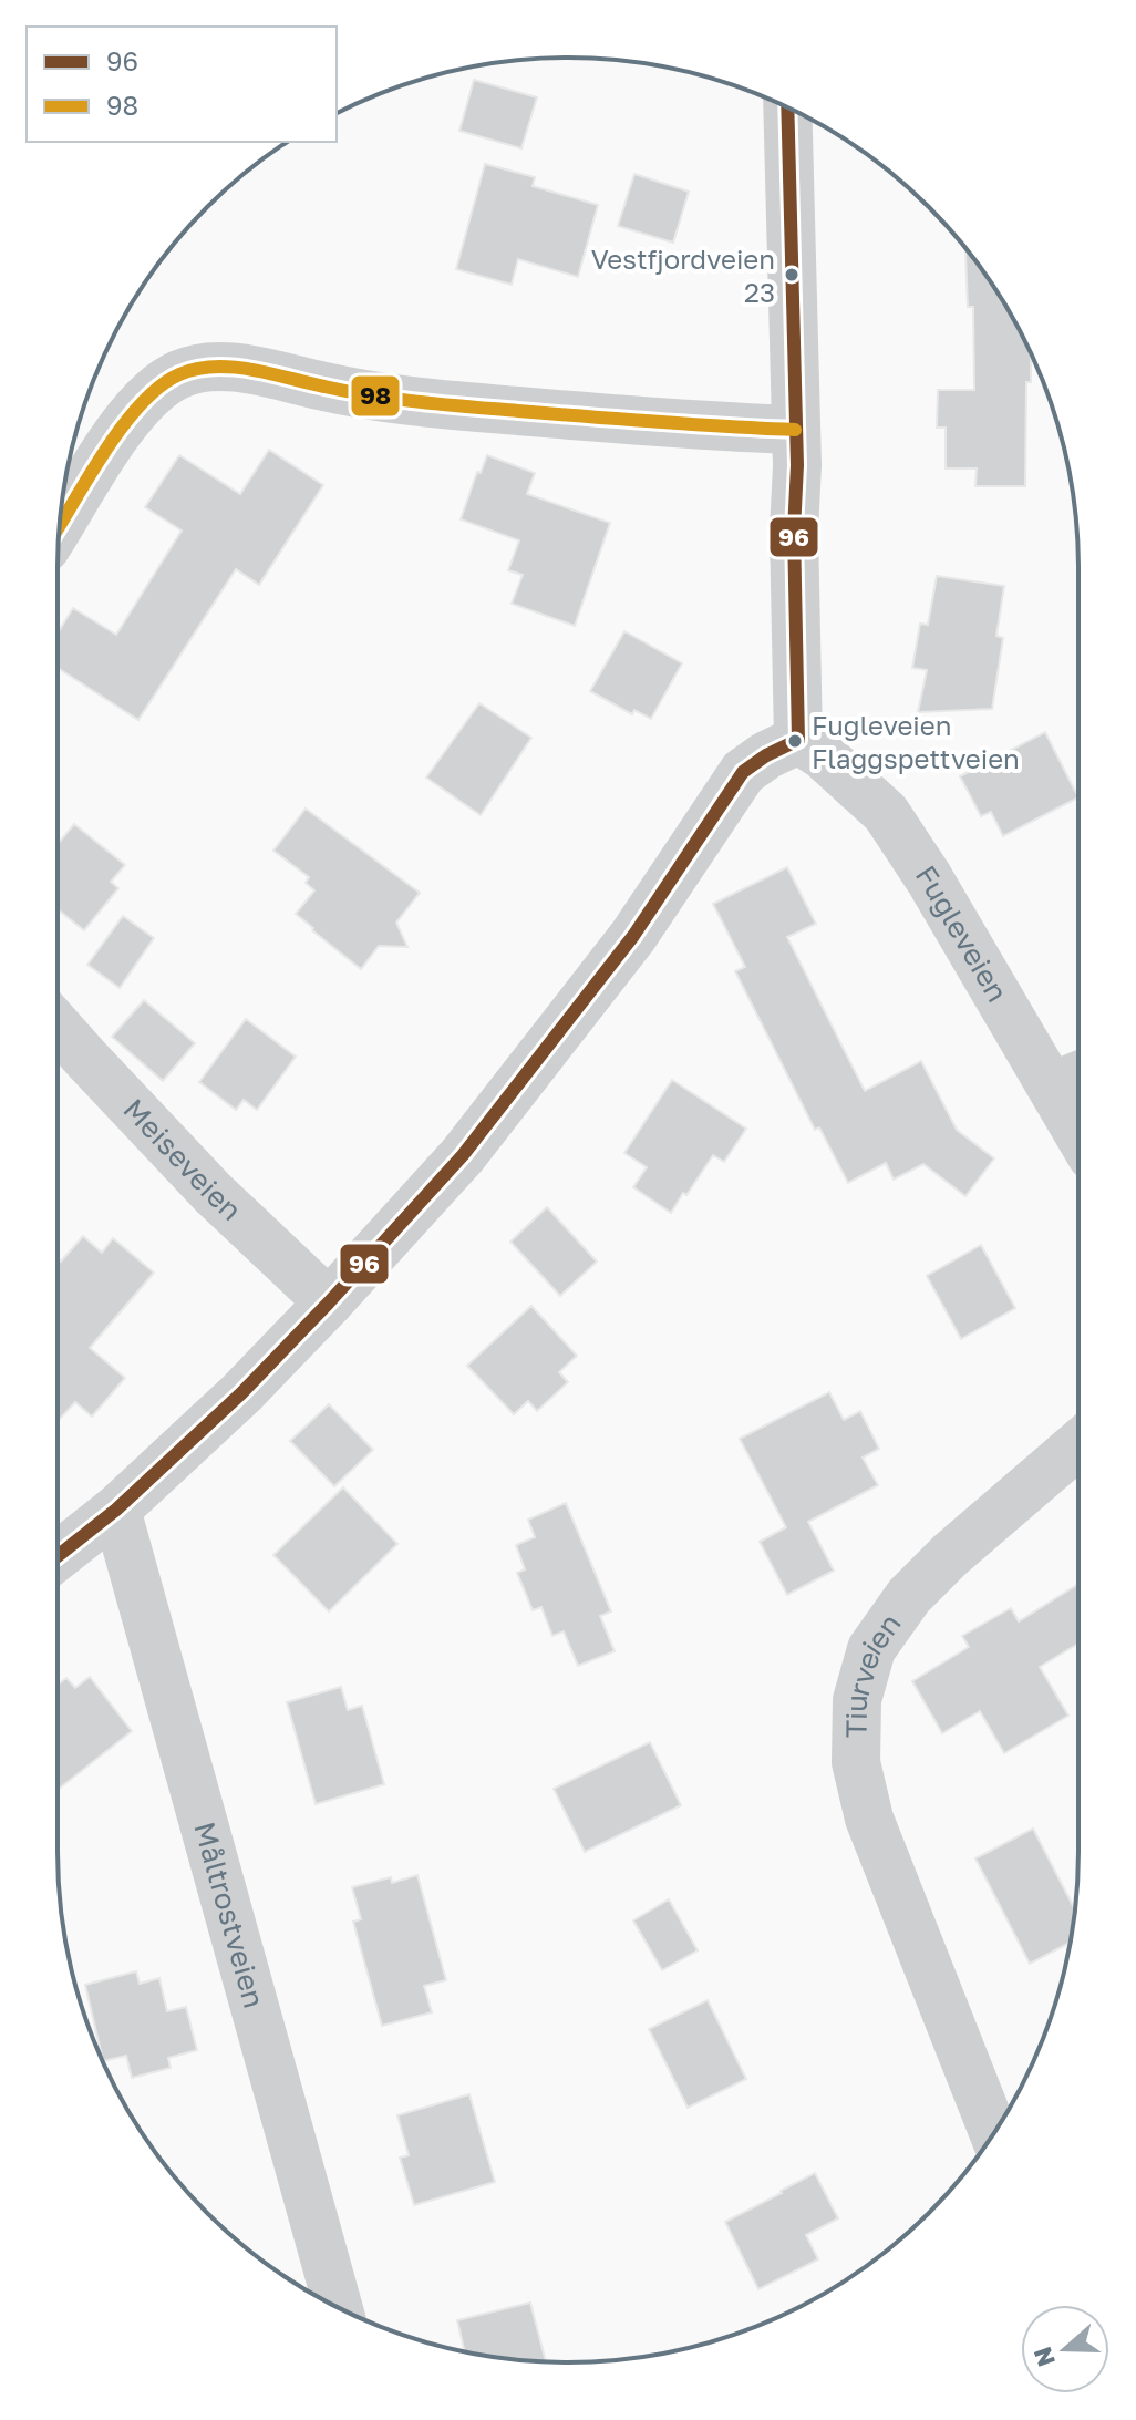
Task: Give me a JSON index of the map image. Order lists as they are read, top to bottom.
{
  "streets": {
    "street": [
      "Fugleveien",
      "Meiseveien",
      "Tiurveien",
      "Måltrostveien"
    ]
  },
  "places": ["Vestfjordveien 23", "Fugleveien Flaggspettveien"],
  "lines": ["transit line 96", "transit line 98"],
  "legend": ["96", "98"],
  "north": "left"
}
